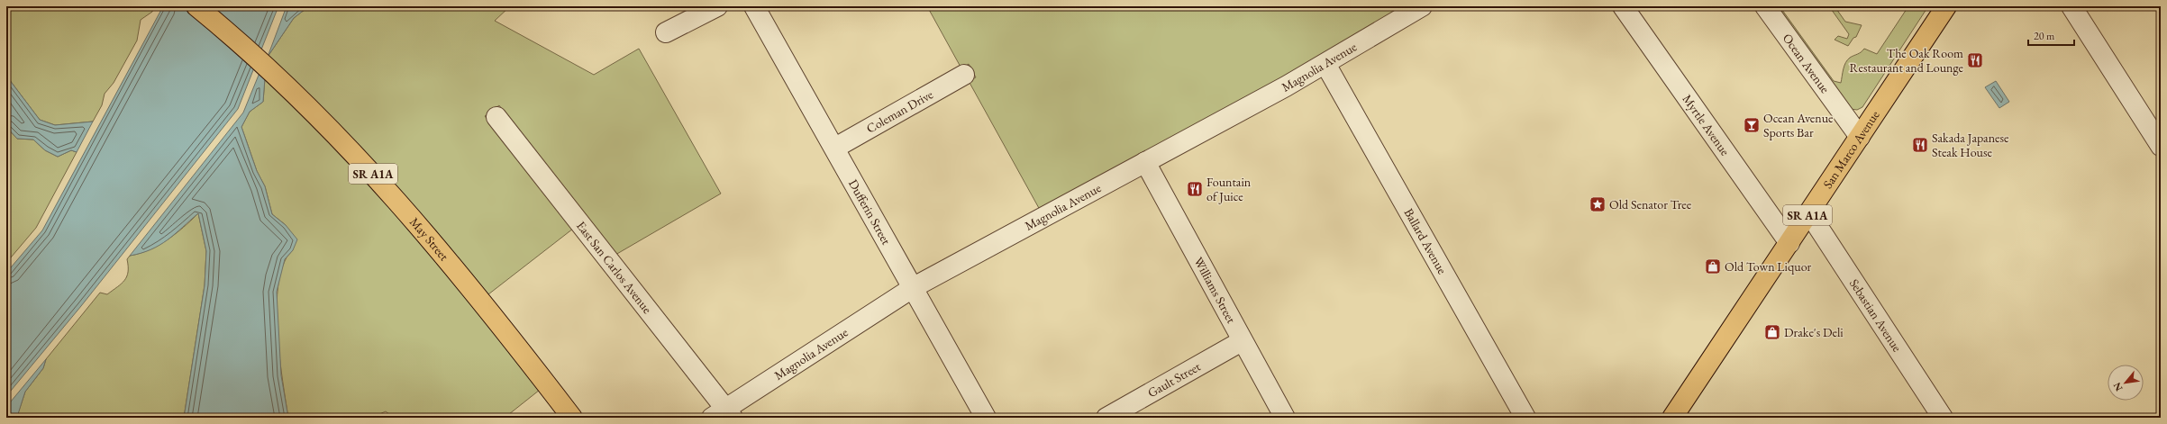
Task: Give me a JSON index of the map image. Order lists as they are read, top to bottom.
{
  "streets": {
    "main road": ["San Marco Avenue", "SR A1A", "May Street"],
    "street": [
      "Ocean Avenue",
      "Magnolia Avenue",
      "Coleman Drive",
      "Myrtle Avenue",
      "Dufferin Street",
      "Ballard Avenue",
      "East San Carlos Avenue",
      "Williams Street",
      "Sebastian Avenue",
      "Gault Street"
    ]
  },
  "crossings": [
    ["Ocean Avenue", "San Marco Avenue"],
    ["Magnolia Avenue", "Dufferin Street"],
    ["Magnolia Avenue", "Ballard Avenue"],
    ["Magnolia Avenue", "East San Carlos Avenue"],
    ["Magnolia Avenue", "Williams Street"],
    ["Coleman Drive", "Dufferin Street"],
    ["Myrtle Avenue", "San Marco Avenue"],
    ["San Marco Avenue", "Sebastian Avenue"],
    ["Williams Street", "Gault Street"]
  ],
  "places": {
    "restaurant": ["The Oak Room Restaurant and Lounge", "Sakada Japanese Steak House", "Fountain of Juice"],
    "bar": ["Ocean Avenue Sports Bar"],
    "place": ["Old Senator Tree"],
    "shop": ["Old Town Liquor", "Drake's Deli"]
  },
  "scale_bar": "20 m",
  "north": "bottom left"
}
